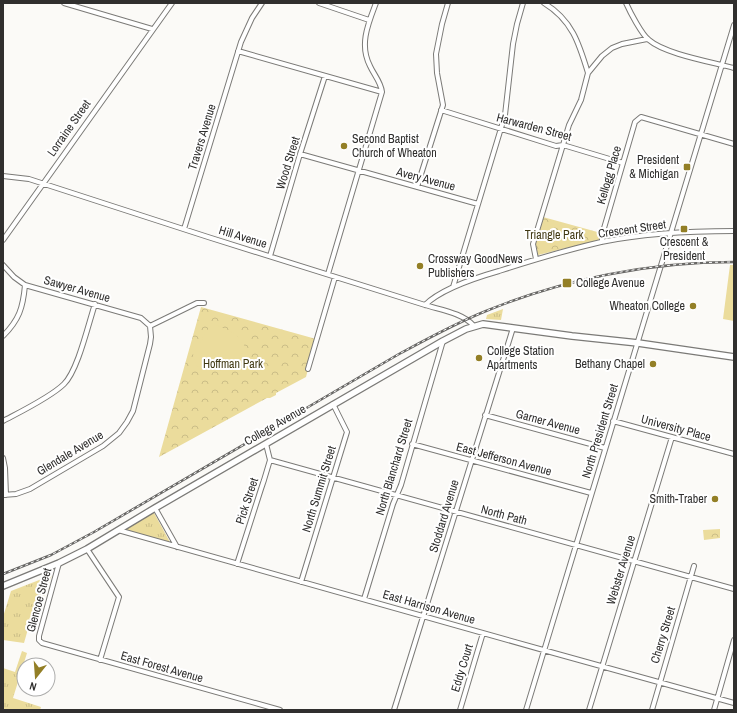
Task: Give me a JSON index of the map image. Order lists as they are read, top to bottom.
{
  "streets": {
    "street": [
      "Harwarden Street",
      "Lorraine Street",
      "Travers Avenue",
      "Wood Street",
      "Kellogg Place",
      "Avery Avenue",
      "Crescent Street",
      "Hill Avenue",
      "Sawyer Avenue",
      "Garner Avenue",
      "College Avenue",
      "University Place",
      "North President Street",
      "Glendale Avenue",
      "East Jefferson Avenue",
      "North Blanchard Street",
      "North Summit Street",
      "Pick Street",
      "North Path",
      "Stoddard Avenue",
      "Webster Avenue",
      "Glencoe Street",
      "East Harrison Avenue",
      "Cherry Street",
      "East Forest Avenue",
      "Eddy Court"
    ]
  },
  "crossings": [
    ["Harwarden Street", "Kellogg Place"],
    ["Lorraine Street", "Hill Avenue"],
    ["Travers Avenue", "Hill Avenue"],
    ["Wood Street", "Avery Avenue"],
    ["Wood Street", "Hill Avenue"],
    ["Kellogg Place", "Crescent Street"],
    ["Kellogg Place", "North President Street"],
    ["Crescent Street", "Hill Avenue"],
    ["Crescent Street", "North President Street"],
    ["Hill Avenue", "College Avenue"],
    ["Sawyer Avenue", "Glendale Avenue"],
    ["Garner Avenue", "North President Street"],
    ["Garner Avenue", "Stoddard Avenue"],
    ["College Avenue", "North President Street"],
    ["College Avenue", "North Blanchard Street"],
    ["College Avenue", "North Summit Street"],
    ["College Avenue", "Stoddard Avenue"],
    ["College Avenue", "Glencoe Street"],
    ["College Avenue", "East Harrison Avenue"],
    ["University Place", "North President Street"],
    ["University Place", "Webster Avenue"],
    ["North President Street", "East Jefferson Avenue"],
    ["North President Street", "North Path"],
    ["North President Street", "East Harrison Avenue"],
    ["East Jefferson Avenue", "North Blanchard Street"],
    ["East Jefferson Avenue", "Stoddard Avenue"],
    ["North Blanchard Street", "North Path"],
    ["North Blanchard Street", "East Harrison Avenue"],
    ["North Summit Street", "North Path"],
    ["North Summit Street", "East Harrison Avenue"],
    ["Pick Street", "North Path"],
    ["Pick Street", "East Harrison Avenue"],
    ["North Path", "Stoddard Avenue"],
    ["North Path", "Webster Avenue"],
    ["North Path", "Cherry Street"],
    ["Stoddard Avenue", "East Harrison Avenue"],
    ["Webster Avenue", "East Harrison Avenue"],
    ["Glencoe Street", "East Forest Avenue"],
    ["East Harrison Avenue", "Cherry Street"],
    ["East Harrison Avenue", "Eddy Court"]
  ],
  "parks": ["Triangle Park", "Hoffman Park"],
  "places": {
    "other": [
      "Second Baptist Church of Wheaton",
      "Crossway GoodNews Publishers",
      "Wheaton College",
      "College Station Apartments",
      "Bethany Chapel",
      "Smith-Traber"
    ],
    "transit": ["President & Michigan", "Crescent & President", "College Avenue"]
  },
  "north": "bottom"
}
